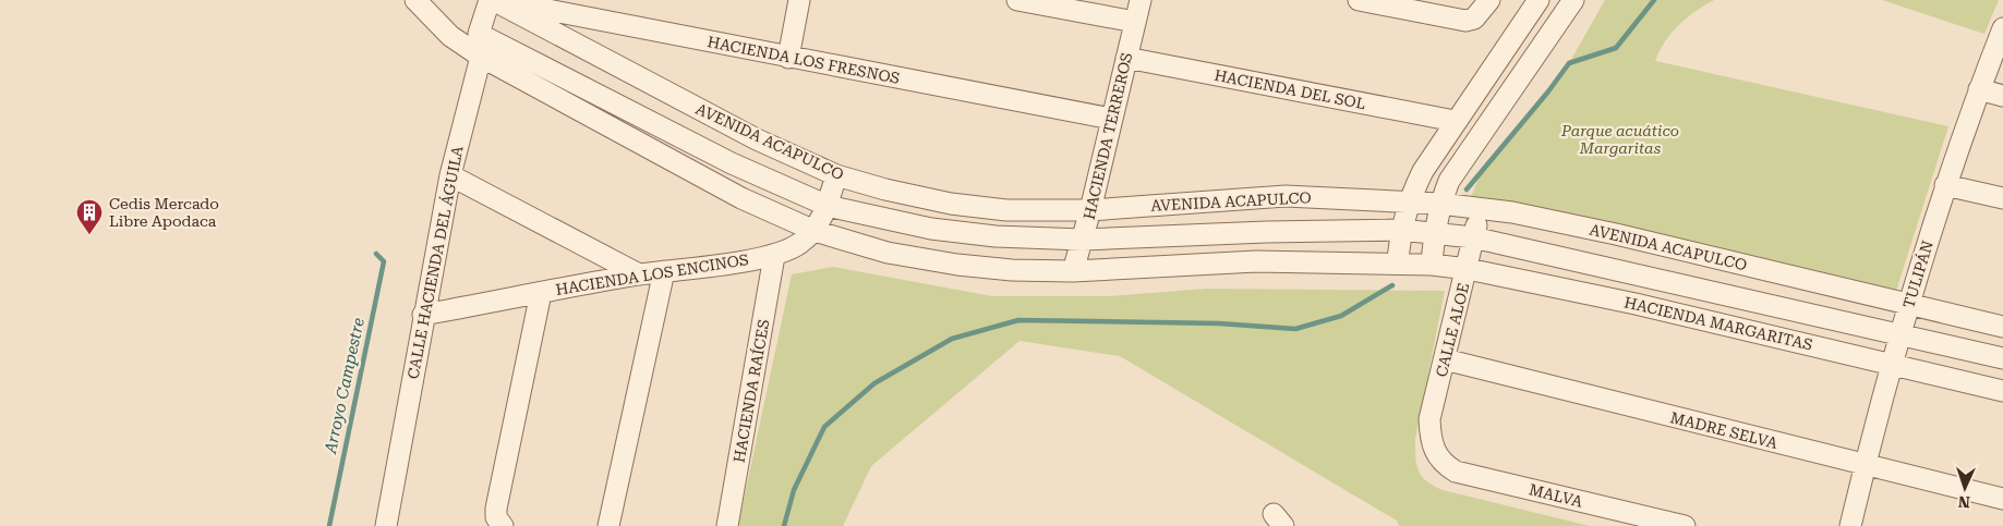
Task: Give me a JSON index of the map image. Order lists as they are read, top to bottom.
{
  "streets": {
    "street": [
      "HACIENDA LOS FRESNOS",
      "HACIENDA DEL SOL",
      "HACIENDA TERREROS",
      "AVENIDA ACAPULCO",
      "CALLE HACIENDA DEL ÁGUILA",
      "HACIENDA LOS ENCINOS",
      "TULIPÁN",
      "HACIENDA MARGARITAS",
      "CALLE ALOE",
      "HACIENDA RAÍCES",
      "MADRE SELVA",
      "MALVA"
    ]
  },
  "crossings": [
    ["HACIENDA LOS FRESNOS", "HACIENDA TERREROS"],
    ["HACIENDA LOS FRESNOS", "AVENIDA ACAPULCO"],
    ["HACIENDA LOS FRESNOS", "CALLE HACIENDA DEL ÁGUILA"],
    ["HACIENDA DEL SOL", "HACIENDA TERREROS"],
    ["HACIENDA TERREROS", "AVENIDA ACAPULCO"],
    ["AVENIDA ACAPULCO", "CALLE HACIENDA DEL ÁGUILA"],
    ["AVENIDA ACAPULCO", "HACIENDA LOS ENCINOS"],
    ["AVENIDA ACAPULCO", "TULIPÁN"],
    ["AVENIDA ACAPULCO", "HACIENDA MARGARITAS"],
    ["AVENIDA ACAPULCO", "CALLE ALOE"],
    ["CALLE HACIENDA DEL ÁGUILA", "HACIENDA LOS ENCINOS"],
    ["HACIENDA LOS ENCINOS", "HACIENDA RAÍCES"],
    ["TULIPÁN", "HACIENDA MARGARITAS"],
    ["TULIPÁN", "MADRE SELVA"],
    ["HACIENDA MARGARITAS", "CALLE ALOE"],
    ["CALLE ALOE", "MADRE SELVA"],
    ["CALLE ALOE", "MALVA"]
  ],
  "water": ["Arroyo Campestre"],
  "parks": ["Parque acuático Margaritas"],
  "places": {
    "building": ["Cedis Mercado Libre Apodaca"]
  },
  "north": "bottom"
}
